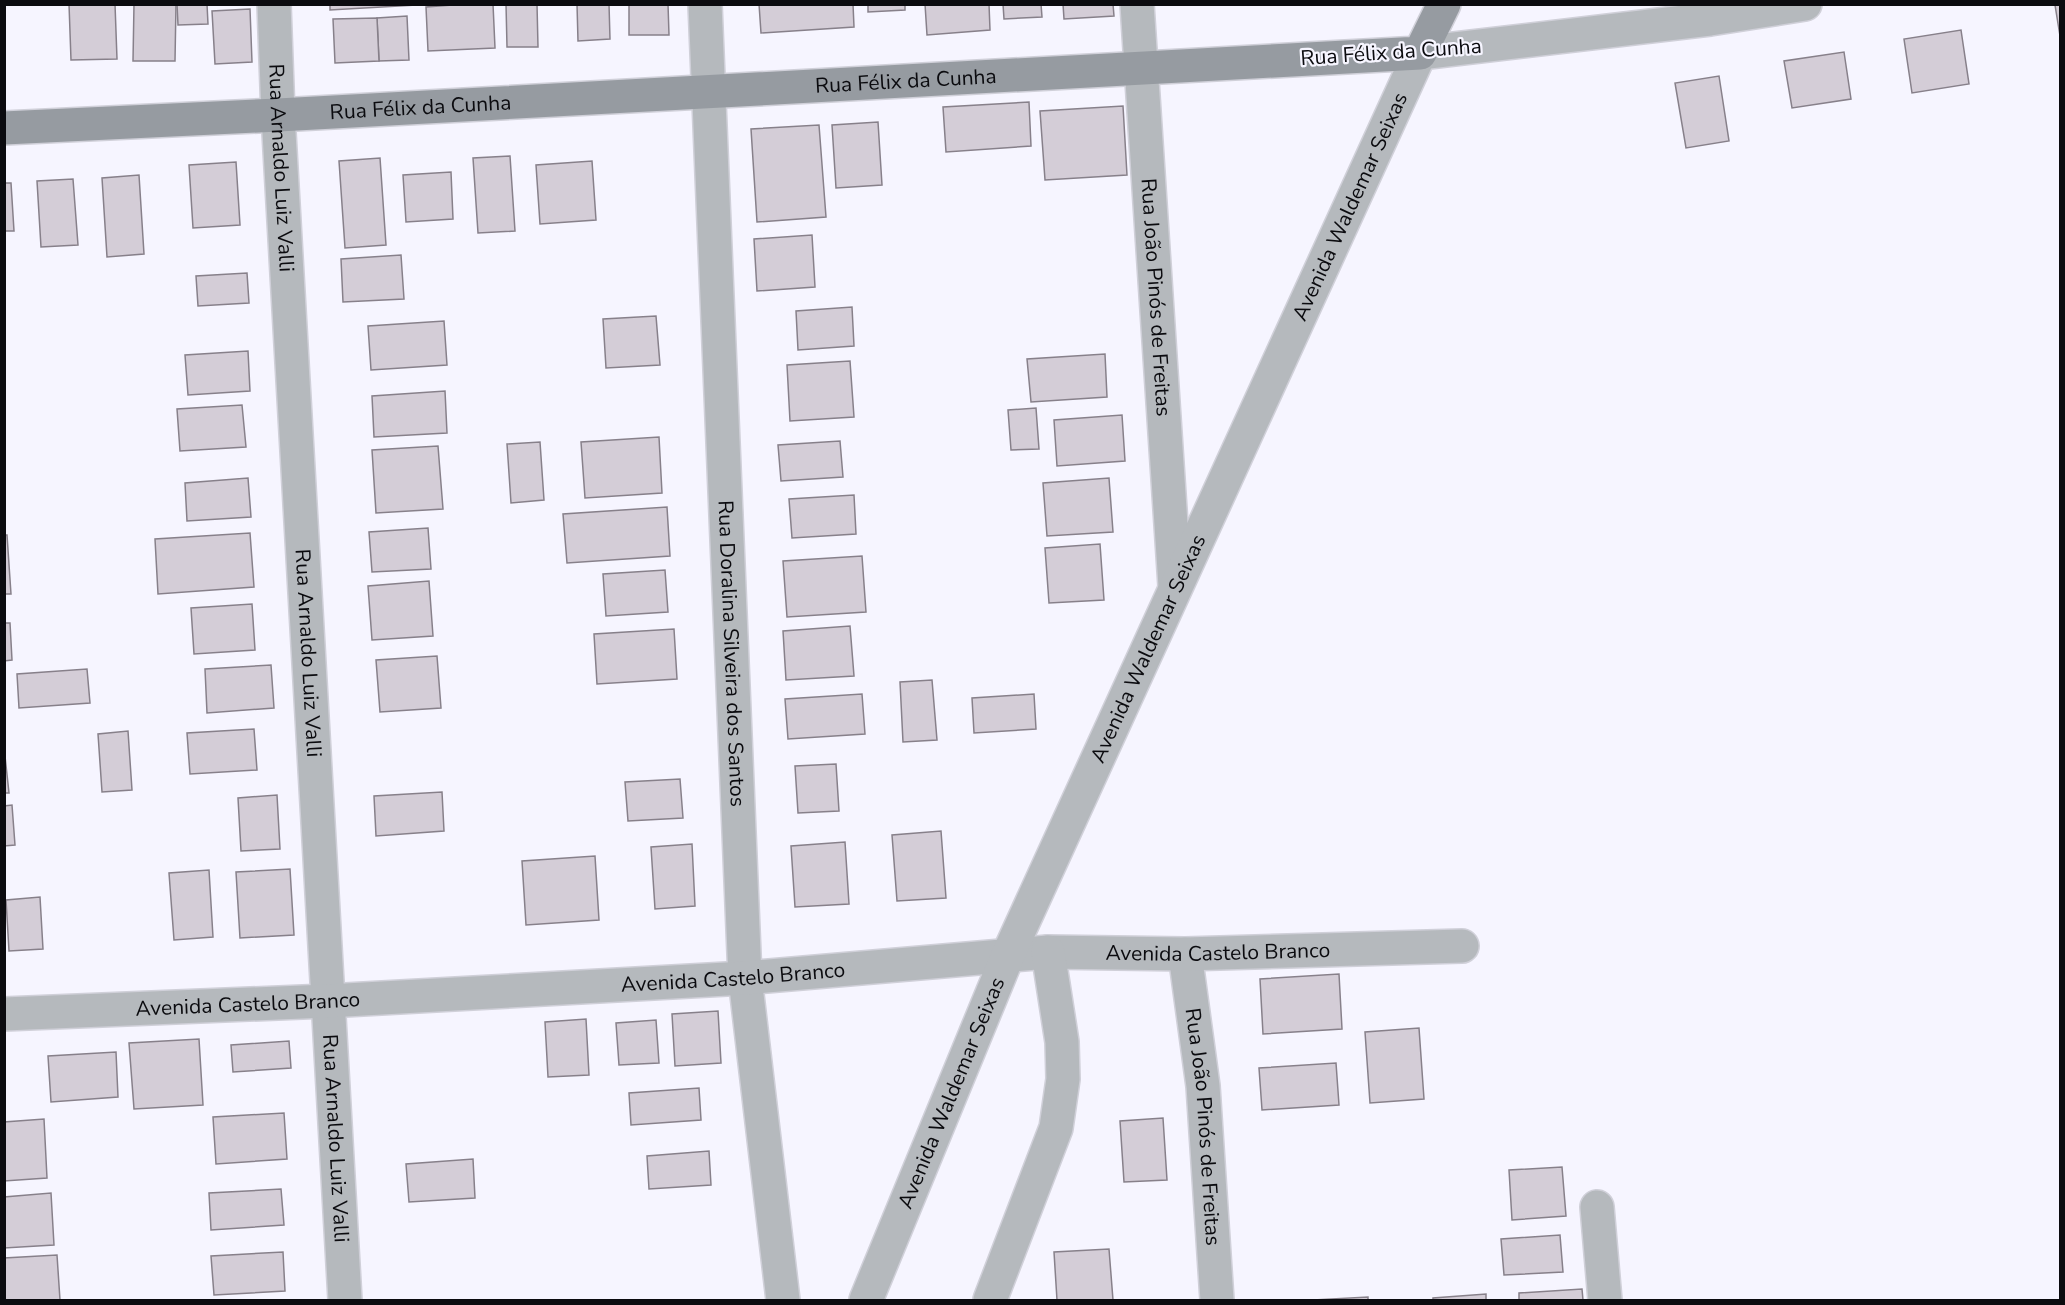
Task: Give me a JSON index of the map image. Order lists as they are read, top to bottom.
{
  "streets": {
    "street": [
      "Rua Félix da Cunha",
      "Rua Arnaldo Luiz Valli",
      "Avenida Waldemar Seixas",
      "Rua João Pinós de Freitas",
      "Rua Doralina Silveira dos Santos",
      "Avenida Castelo Branco"
    ]
  },
  "crossings": [
    ["Rua Félix da Cunha", "Rua Arnaldo Luiz Valli"],
    ["Rua Félix da Cunha", "Avenida Waldemar Seixas"],
    ["Rua Félix da Cunha", "Rua João Pinós de Freitas"],
    ["Rua Félix da Cunha", "Rua Doralina Silveira dos Santos"],
    ["Rua Arnaldo Luiz Valli", "Avenida Castelo Branco"],
    ["Avenida Waldemar Seixas", "Rua João Pinós de Freitas"],
    ["Avenida Waldemar Seixas", "Avenida Castelo Branco"],
    ["Rua João Pinós de Freitas", "Avenida Castelo Branco"],
    ["Rua Doralina Silveira dos Santos", "Avenida Castelo Branco"]
  ]
}
